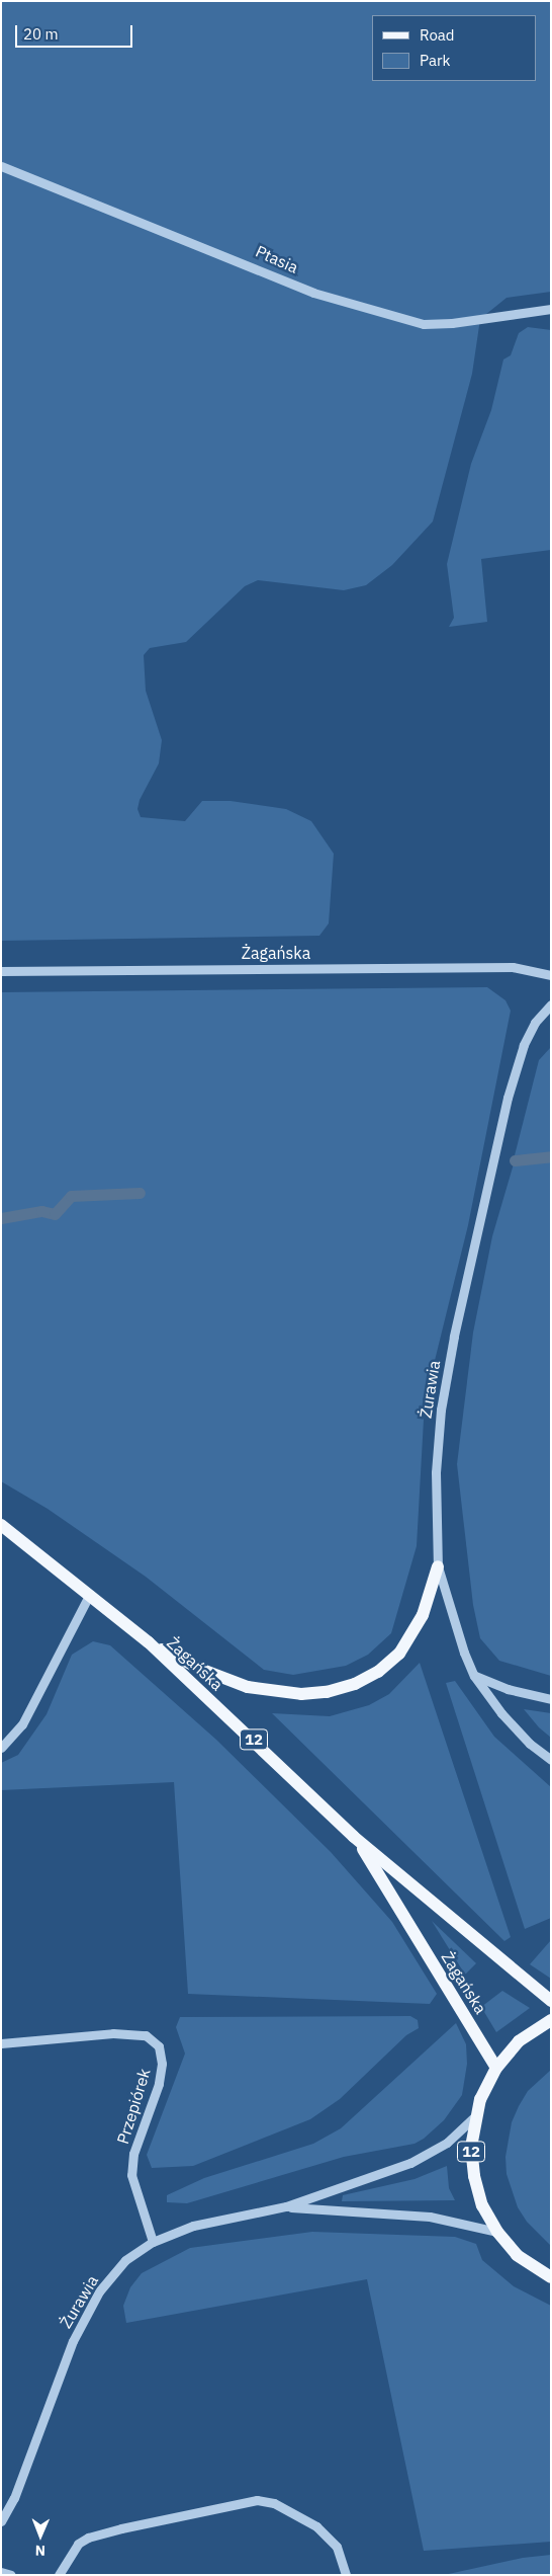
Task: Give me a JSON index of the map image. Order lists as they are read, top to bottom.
{
  "streets": {
    "main road": ["Żagańska", "12"],
    "street": ["Ptasia", "Żurawia", "Przepiórek"]
  },
  "crossings": [
    ["Żagańska", "12"],
    ["Żurawia", "12"],
    ["Żurawia", "Przepiórek"]
  ],
  "legend": ["Road", "Park"],
  "scale_bar": "20 m",
  "north": "bottom"
}
